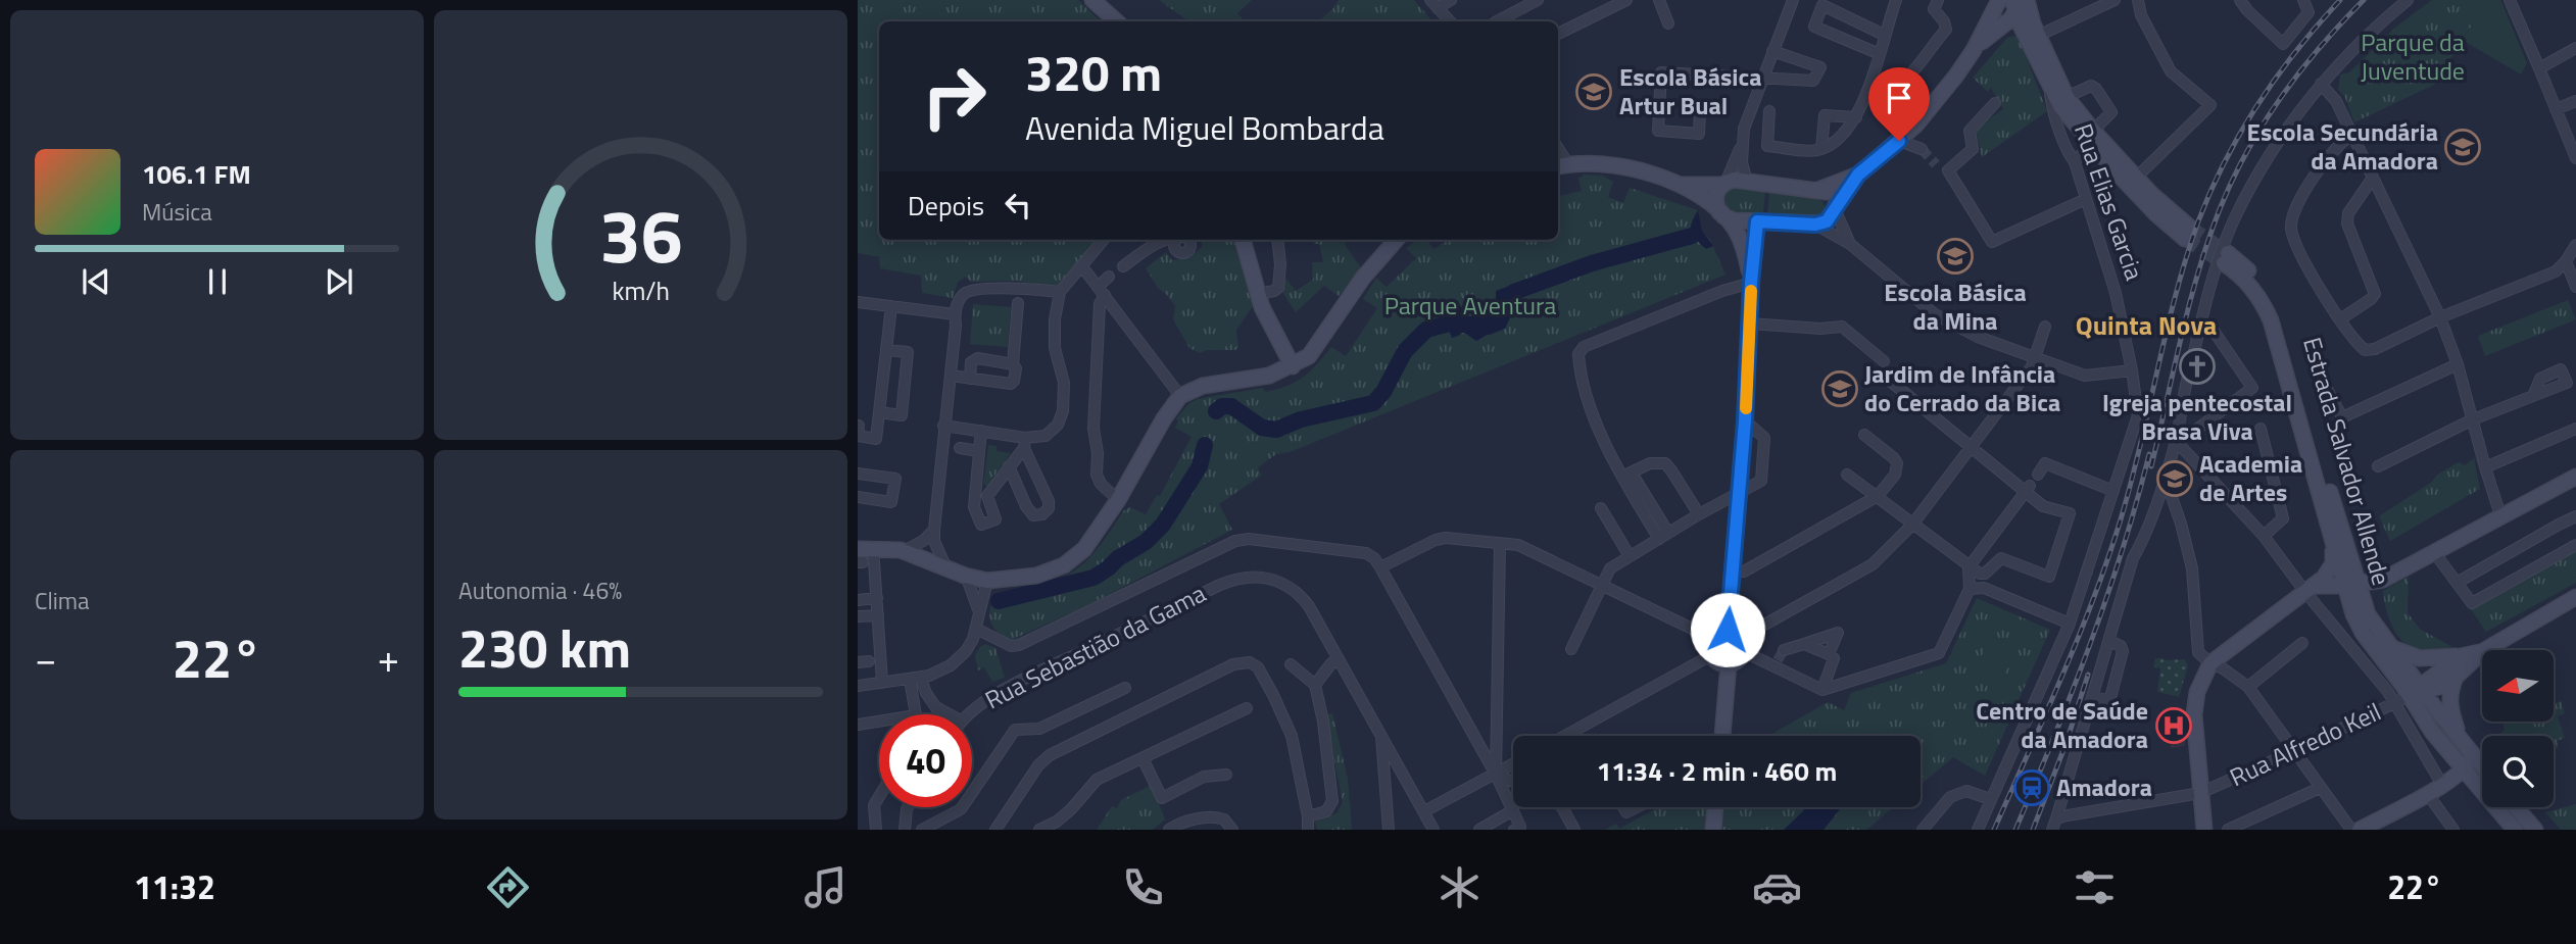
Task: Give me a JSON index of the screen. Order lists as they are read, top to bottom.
{
  "streets": {
    "street": [
      "Rua Elias Garcia",
      "Estrada Salvador Allende",
      "Rua Sebastião da Gama",
      "Rua Alfredo Keil"
    ]
  },
  "crossings": [
    ["Estrada Salvador Allende", "Rua Alfredo Keil"]
  ],
  "districts": ["Quinta Nova"],
  "parks": ["Parque da Juventude", "Parque Aventura"],
  "places": {
    "school or university": [
      "Escola Básica Artur Bual",
      "Escola Secundária da Amadora",
      "Escola Básica da Mina",
      "Jardim de Infância do Cerrado da Bica",
      "Academia de Artes"
    ],
    "church": ["Igreja pentecostal Brasa Viva"],
    "hospital": ["Centro de Saúde da Amadora"],
    "station": ["Amadora"]
  },
  "north": "left",
  "page": {
    "turn": ["320 m", "Avenida Miguel Bombarda"],
    "song": ["106.1 FM", "Música"],
    "then": "Depois",
    "tile": [
      "Clima",
      ["Autonomia · 46%", "230 km"]
    ],
    "heat": ["−", "22°", "+"],
    "limit": "40",
    "trip": "11:34 · 2 min · 460 m",
    "tabs": ["11:32", "22°"],
    "gauge": ["36", "km/h"]
  }
}
